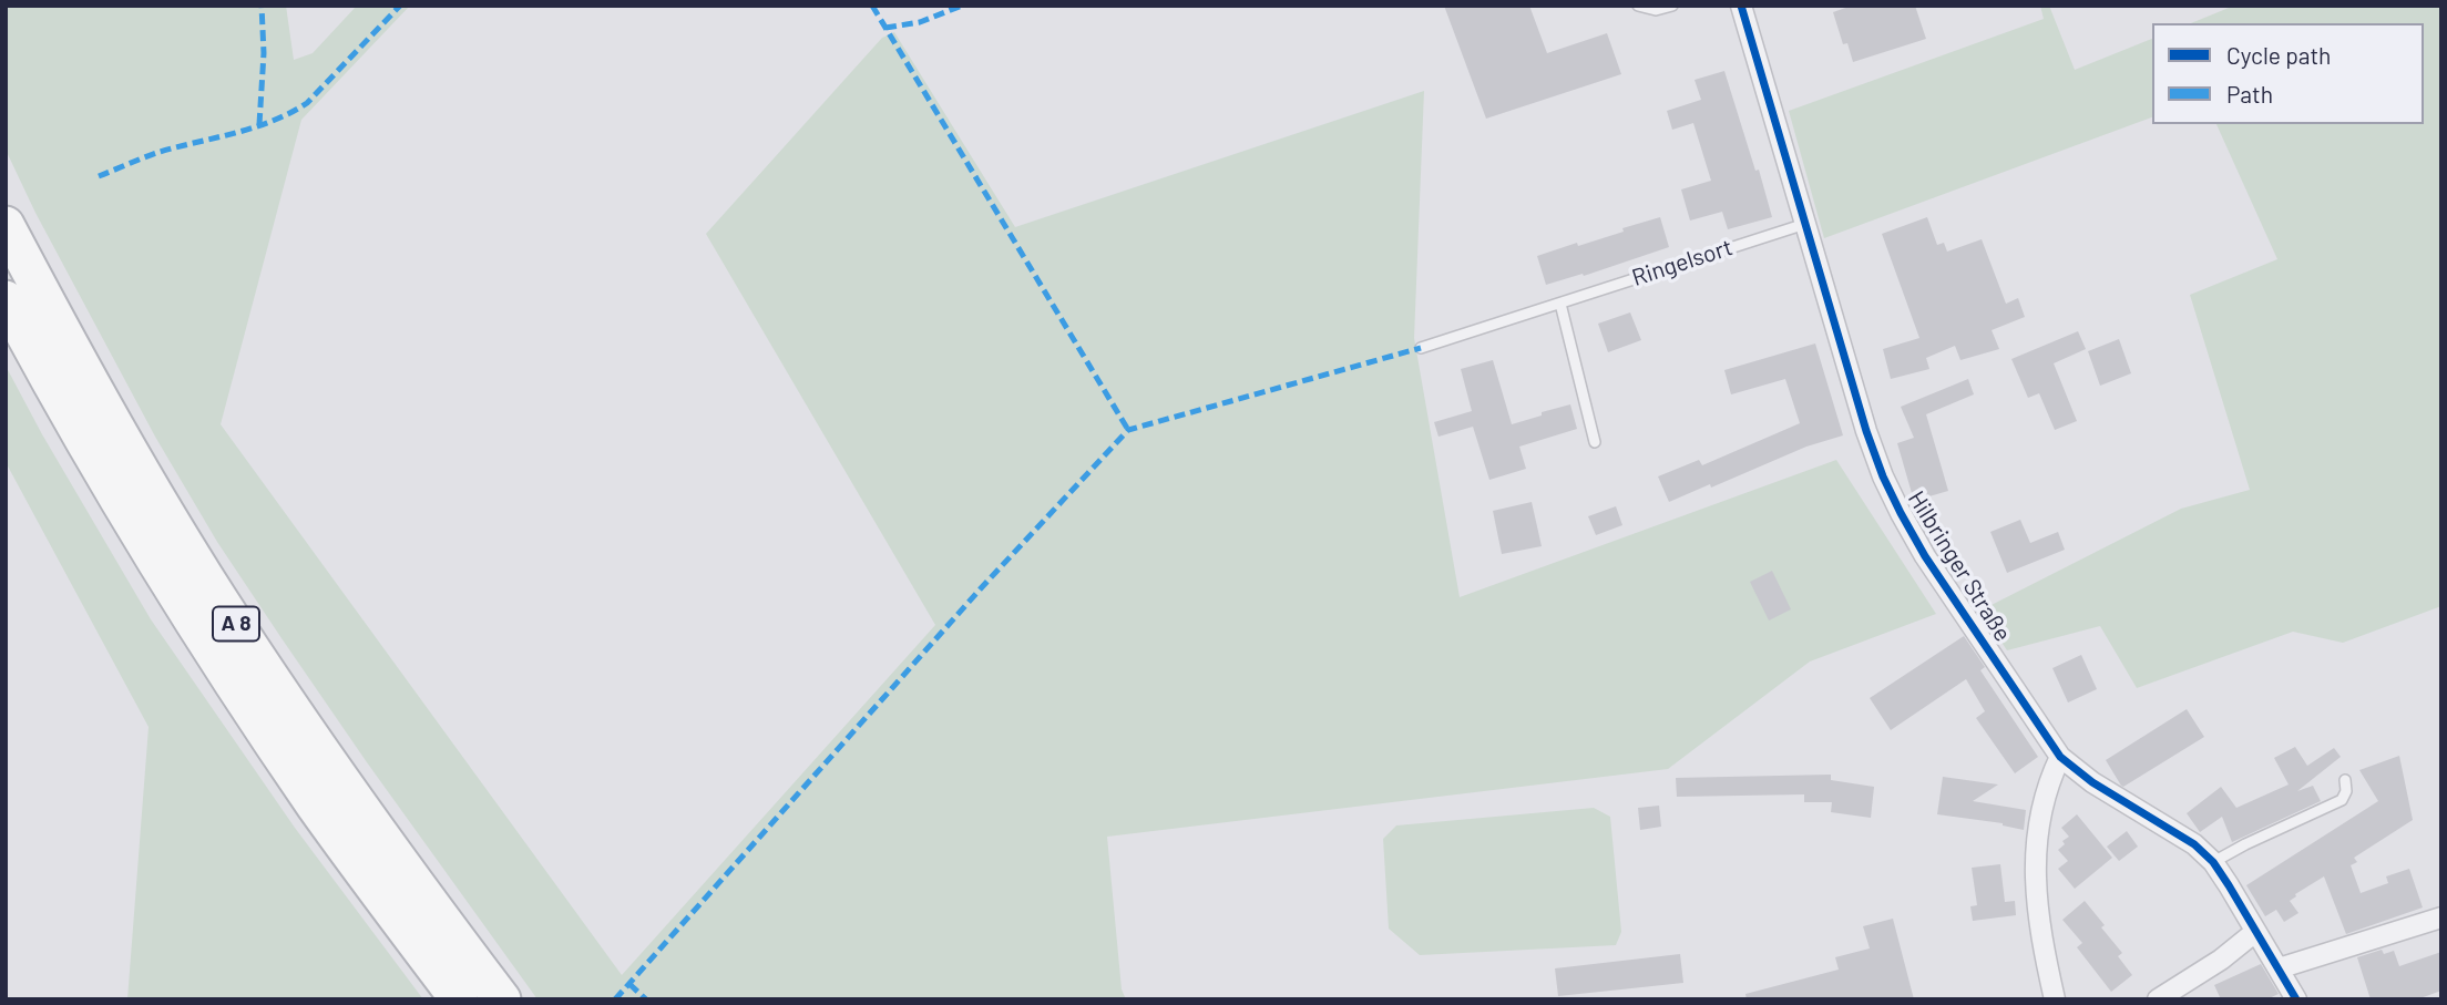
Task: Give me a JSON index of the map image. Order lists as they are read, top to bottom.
{
  "streets": {
    "highway": ["A 8"],
    "street": ["Hilbringer Straße"],
    "lane": ["Ringelsort"]
  },
  "crossings": [
    ["Ringelsort", "Hilbringer Straße"]
  ],
  "legend": ["Cycle path", "Path"]
}
